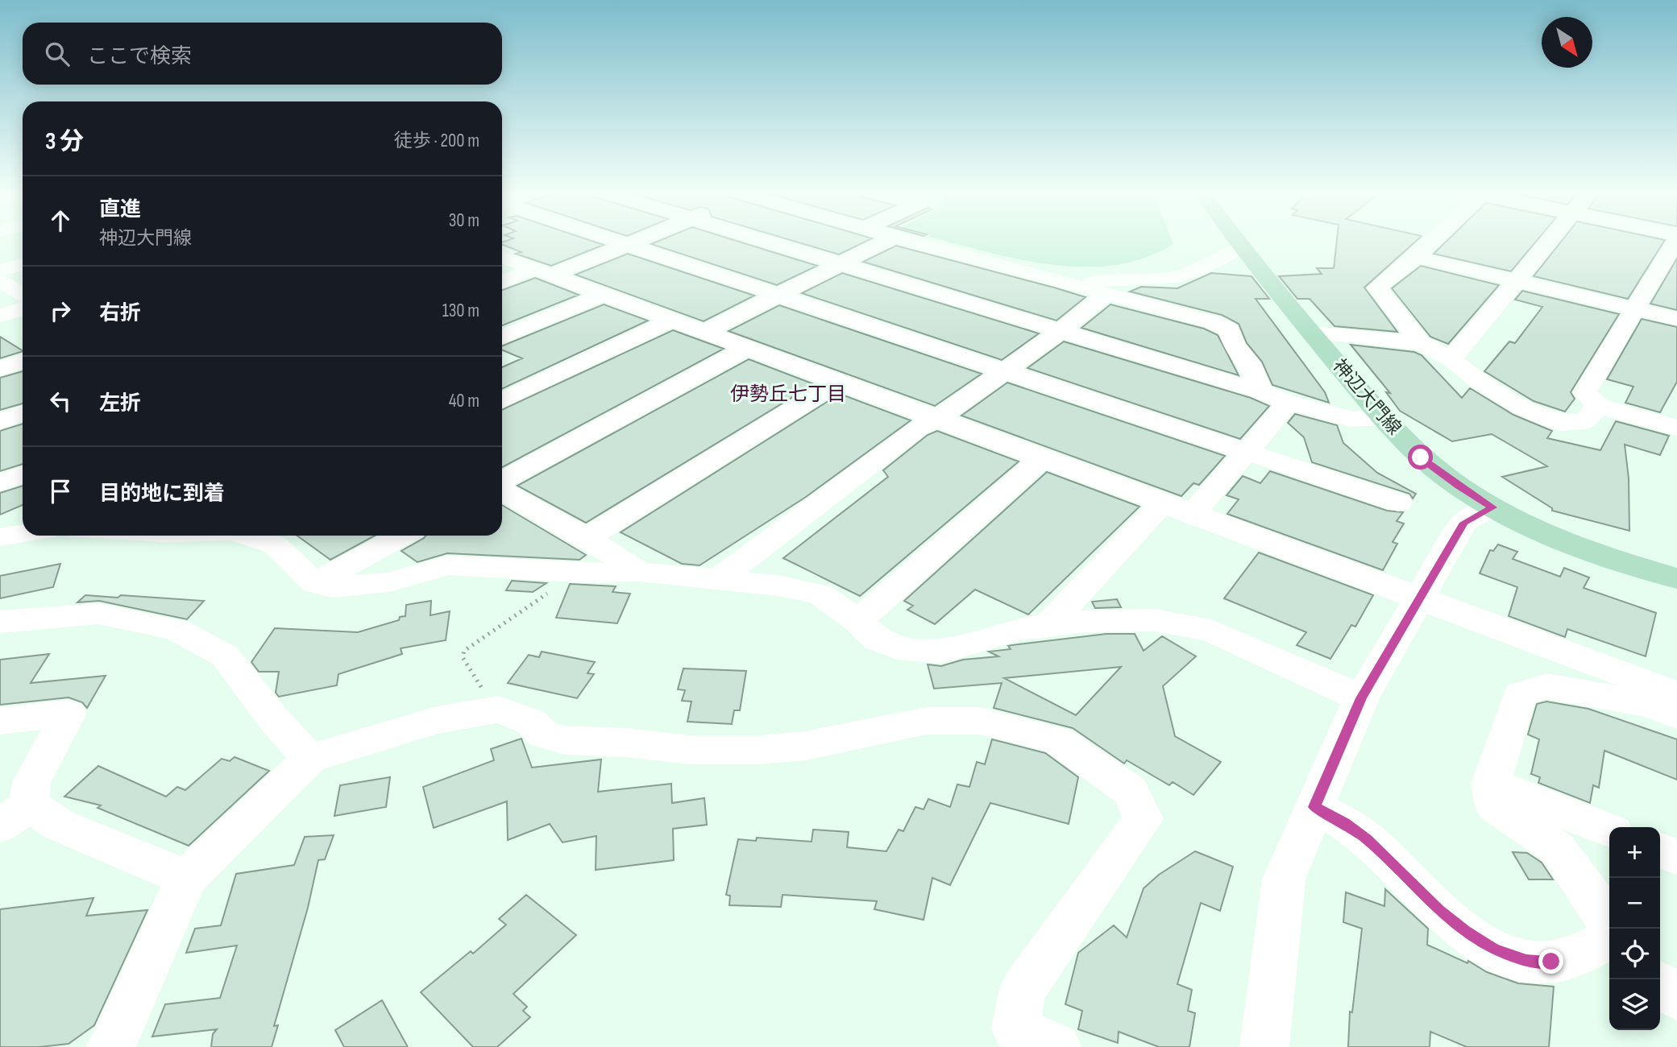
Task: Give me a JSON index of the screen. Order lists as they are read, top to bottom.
{
  "streets": {
    "main road": ["神辺大門線"]
  },
  "districts": ["伊勢丘七丁目"],
  "north": "bottom right",
  "page": {
    "search": "ここで検索",
    "heading": ["3 分", "徒歩 · 200 m"],
    "list": [
      ["直進", "神辺大門線", "30 m"],
      ["右折", "130 m"],
      ["左折", "40 m"],
      "目的地に到着"
    ],
    "map_buttons": ["+", "−"]
  }
}
